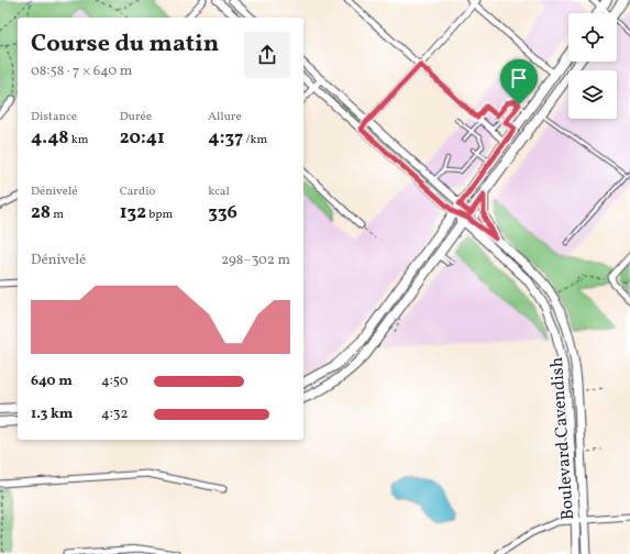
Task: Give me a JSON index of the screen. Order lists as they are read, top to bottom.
{
  "streets": {
    "main road": ["Boulevard Cavendish"]
  },
  "page": {
    "heading": ["Course du matin", "08:58 · 7 × 640 m"],
    "stats": [
      ["Distance", "4.48 km"],
      ["Durée", "20:41"],
      ["Allure", "4:37 /km"],
      ["Dénivelé", "28 m"],
      ["Cardio", "132 bpm"],
      ["kcal", "336"]
    ],
    "chart": ["Dénivelé", "298–302 m"],
    "list": [
      {
        "name": "640 m",
        "note": "4:50"
      },
      {
        "name": "1.3 km",
        "note": "4:32"
      }
    ]
  }
}
